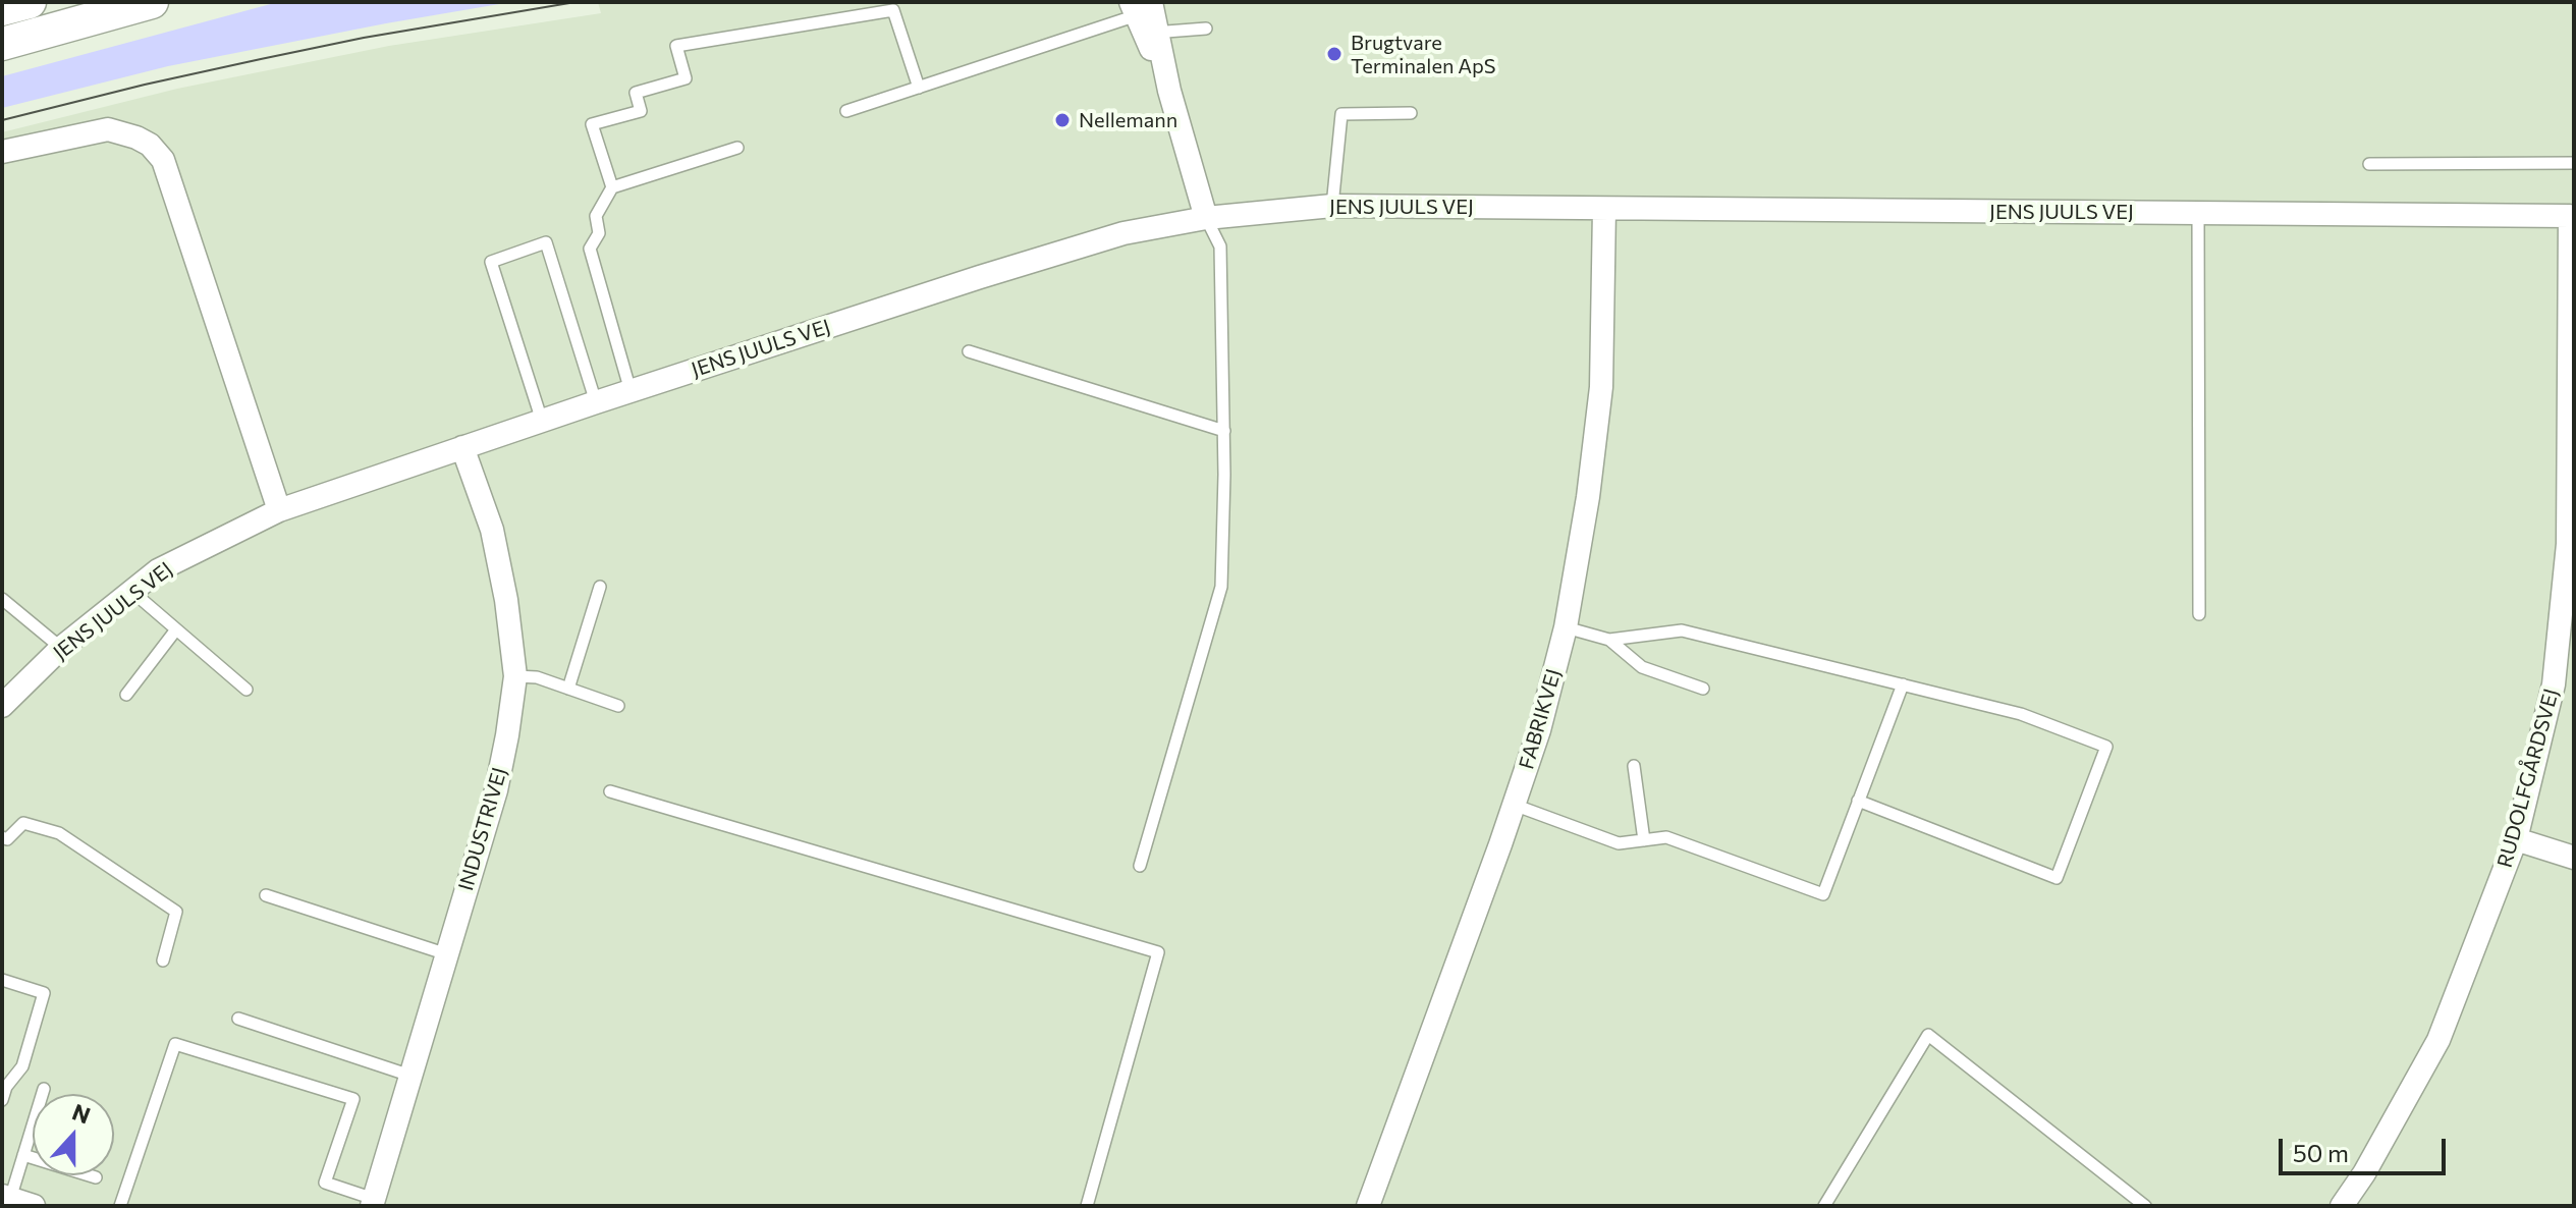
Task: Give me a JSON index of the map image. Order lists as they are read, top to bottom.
{
  "streets": {
    "street": [
      "JENS JUULS VEJ",
      "FABRIKVEJ",
      "RUDOLFGÅRDSVEJ",
      "INDUSTRIVEJ"
    ]
  },
  "crossings": [
    ["JENS JUULS VEJ", "FABRIKVEJ"],
    ["JENS JUULS VEJ", "RUDOLFGÅRDSVEJ"],
    ["JENS JUULS VEJ", "INDUSTRIVEJ"]
  ],
  "places": ["Brugtvare Terminalen ApS", "Nellemann"],
  "scale_bar": "50 m",
  "north": "top"
}
